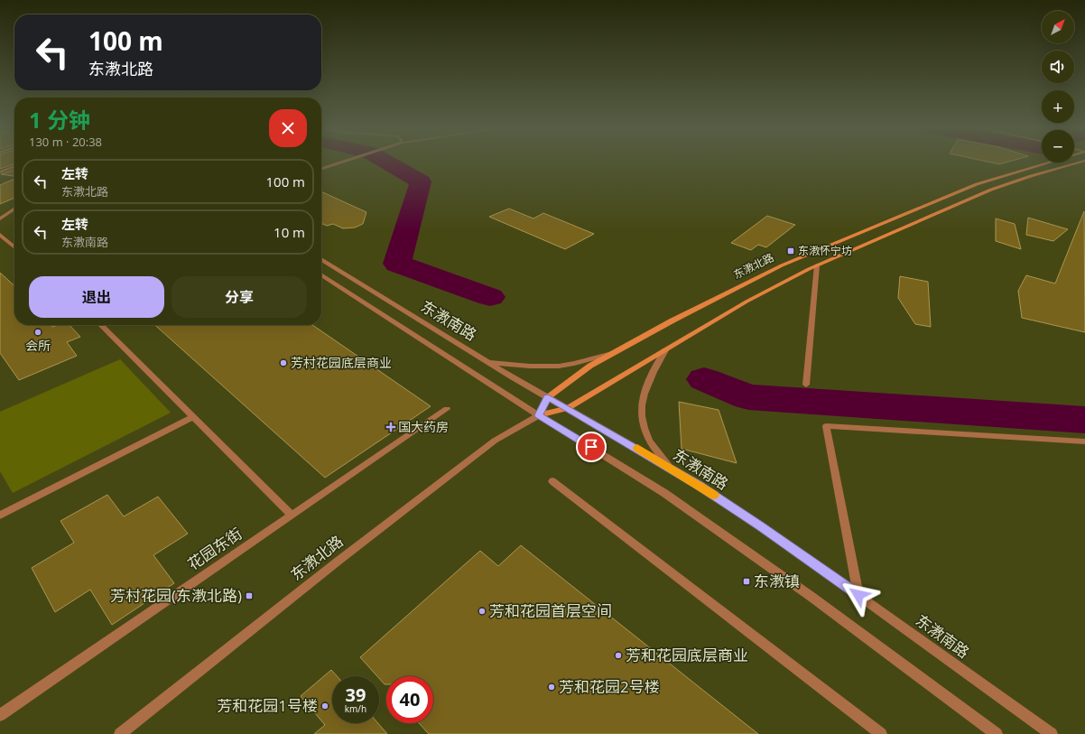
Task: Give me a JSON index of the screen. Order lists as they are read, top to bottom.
{
  "streets": {
    "main road": ["东漖北路"],
    "street": ["东漖南路", "花园东街"]
  },
  "crossings": [
    ["东漖北路", "东漖南路"]
  ],
  "places": {
    "transit": ["东漖怀宁坊", "东漖镇", "芳村花园(东漖北路)"],
    "other": [
      "会所",
      "芳村花园底层商业",
      "芳和花园首层空间",
      "芳和花园底层商业",
      "芳和花园2号楼",
      "芳和花园1号楼"
    ],
    "health": ["国大药房"]
  },
  "north": "top right",
  "page": {
    "map_buttons": ["+", "−"],
    "turn": ["100 m", "东漖北路"],
    "heading": ["1 分钟", "130 m · 20:38"],
    "list": [
      {
        "name": "左转",
        "note": "东漖北路",
        "value": "100 m"
      },
      {
        "name": "左转",
        "note": "东漖南路",
        "value": "10 m"
      }
    ],
    "buttons": ["退出", "分享"],
    "speed": "39 km/h",
    "limit": "40"
  }
}
